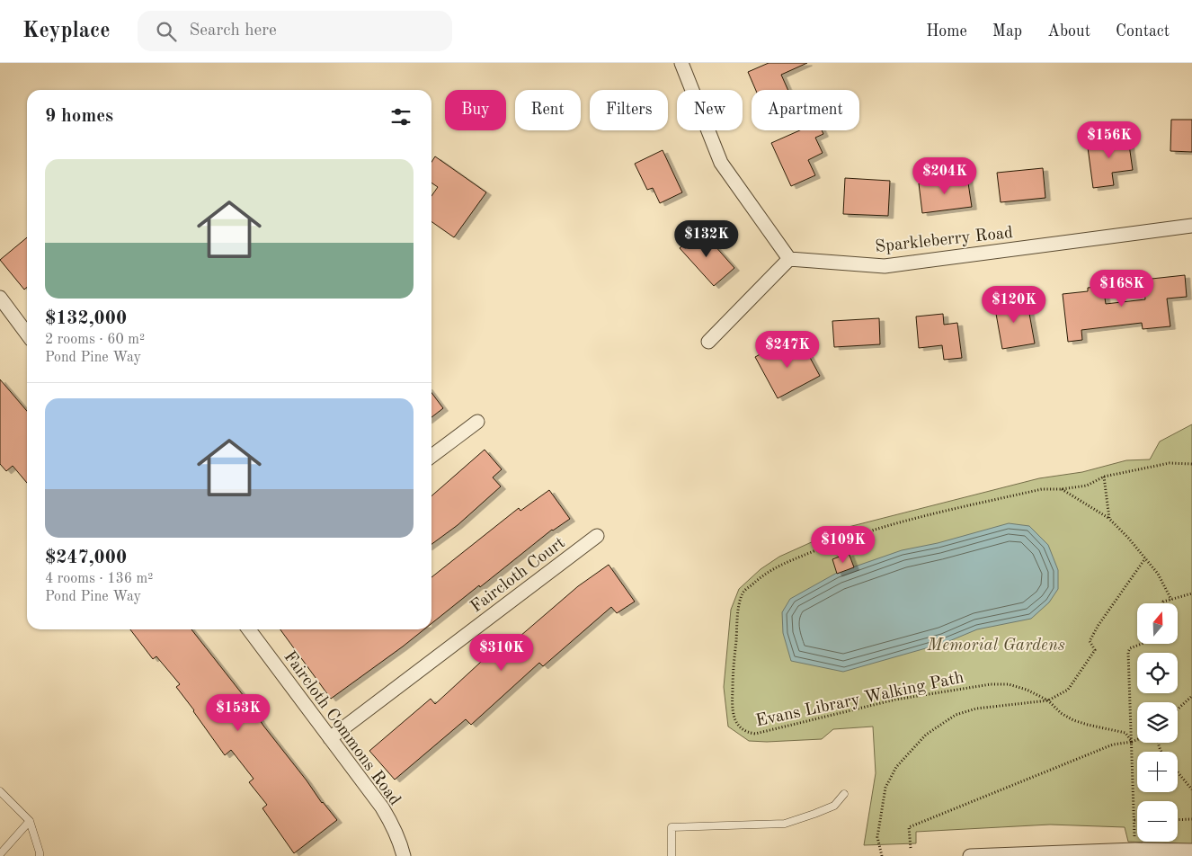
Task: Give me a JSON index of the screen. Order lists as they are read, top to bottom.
{
  "streets": {
    "street": ["Sparkleberry Road", "Faircloth Court", "Faircloth Commons Road"],
    "path": ["Evans Library Walking Path"]
  },
  "crossings": [
    ["Faircloth Court", "Faircloth Commons Road"]
  ],
  "parks": ["Memorial Gardens"],
  "north": "top",
  "page": {
    "header": "Keyplace",
    "search": "Search here",
    "nav": [
      "Home",
      "Map",
      "About",
      "Contact"
    ],
    "chip": [
      "Buy",
      "Rent",
      "Filters",
      "New",
      "Apartment"
    ],
    "heading": "9 homes",
    "price": [
      "$156K",
      "$204K",
      "$132K",
      "$168K",
      "$120K",
      "$247K",
      "$109K",
      "$310K",
      "$153K"
    ],
    "list": [
      {
        "name": "$132,000",
        "note": "2 rooms · 60 m² · Pond Pine Way"
      },
      {
        "name": "$247,000",
        "note": "4 rooms · 136 m² · Pond Pine Way"
      }
    ],
    "map_buttons": ["+", "−"]
  }
}
